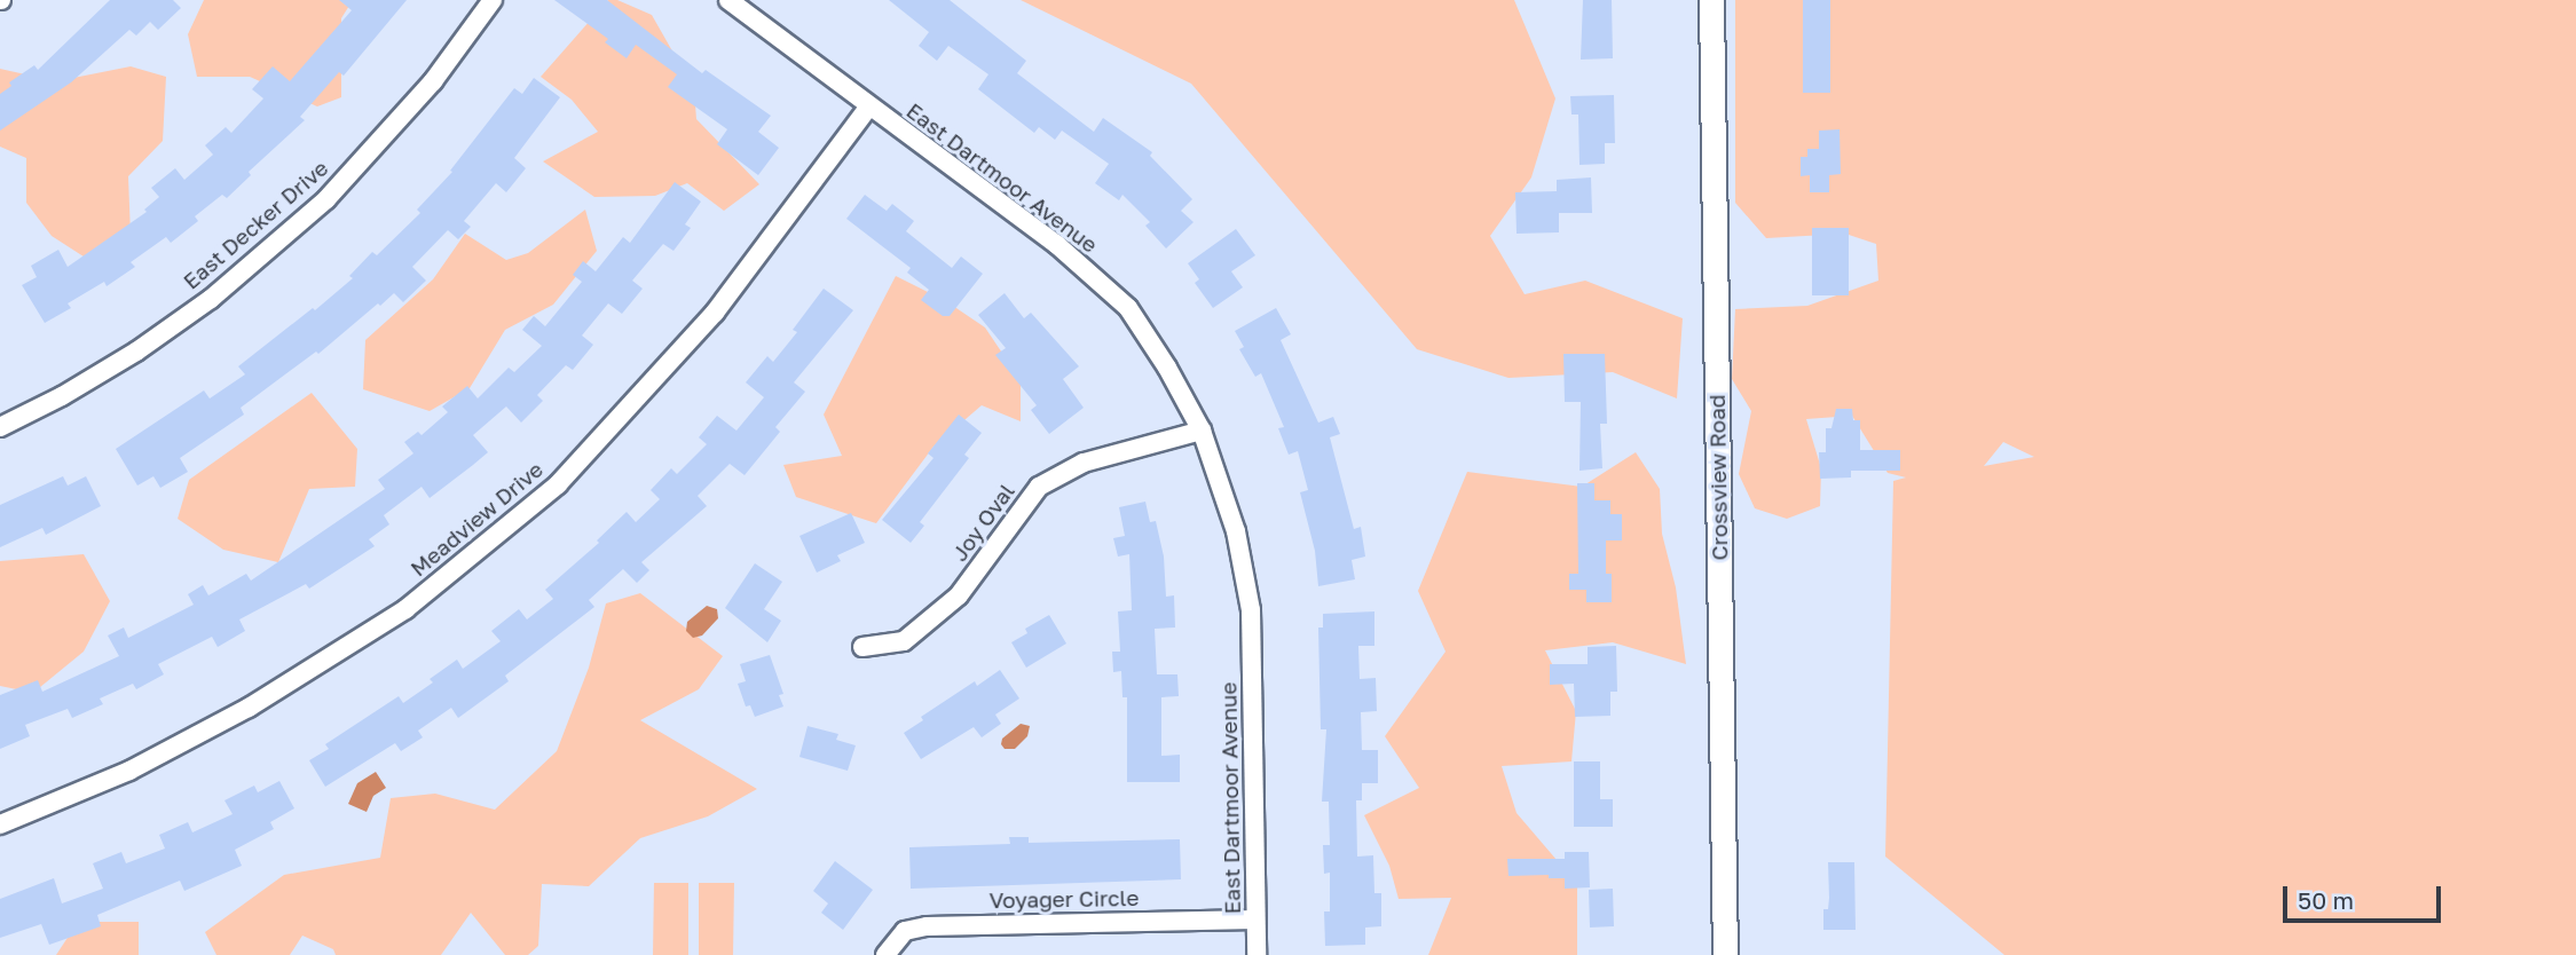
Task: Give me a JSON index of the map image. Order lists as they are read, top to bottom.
{
  "streets": {
    "street": [
      "East Dartmoor Avenue",
      "East Decker Drive",
      "Crossview Road",
      "Meadview Drive",
      "Joy Oval",
      "Voyager Circle"
    ]
  },
  "crossings": [
    ["East Dartmoor Avenue", "Meadview Drive"],
    ["East Dartmoor Avenue", "Joy Oval"],
    ["East Dartmoor Avenue", "Voyager Circle"]
  ],
  "scale_bar": "50 m"
}
